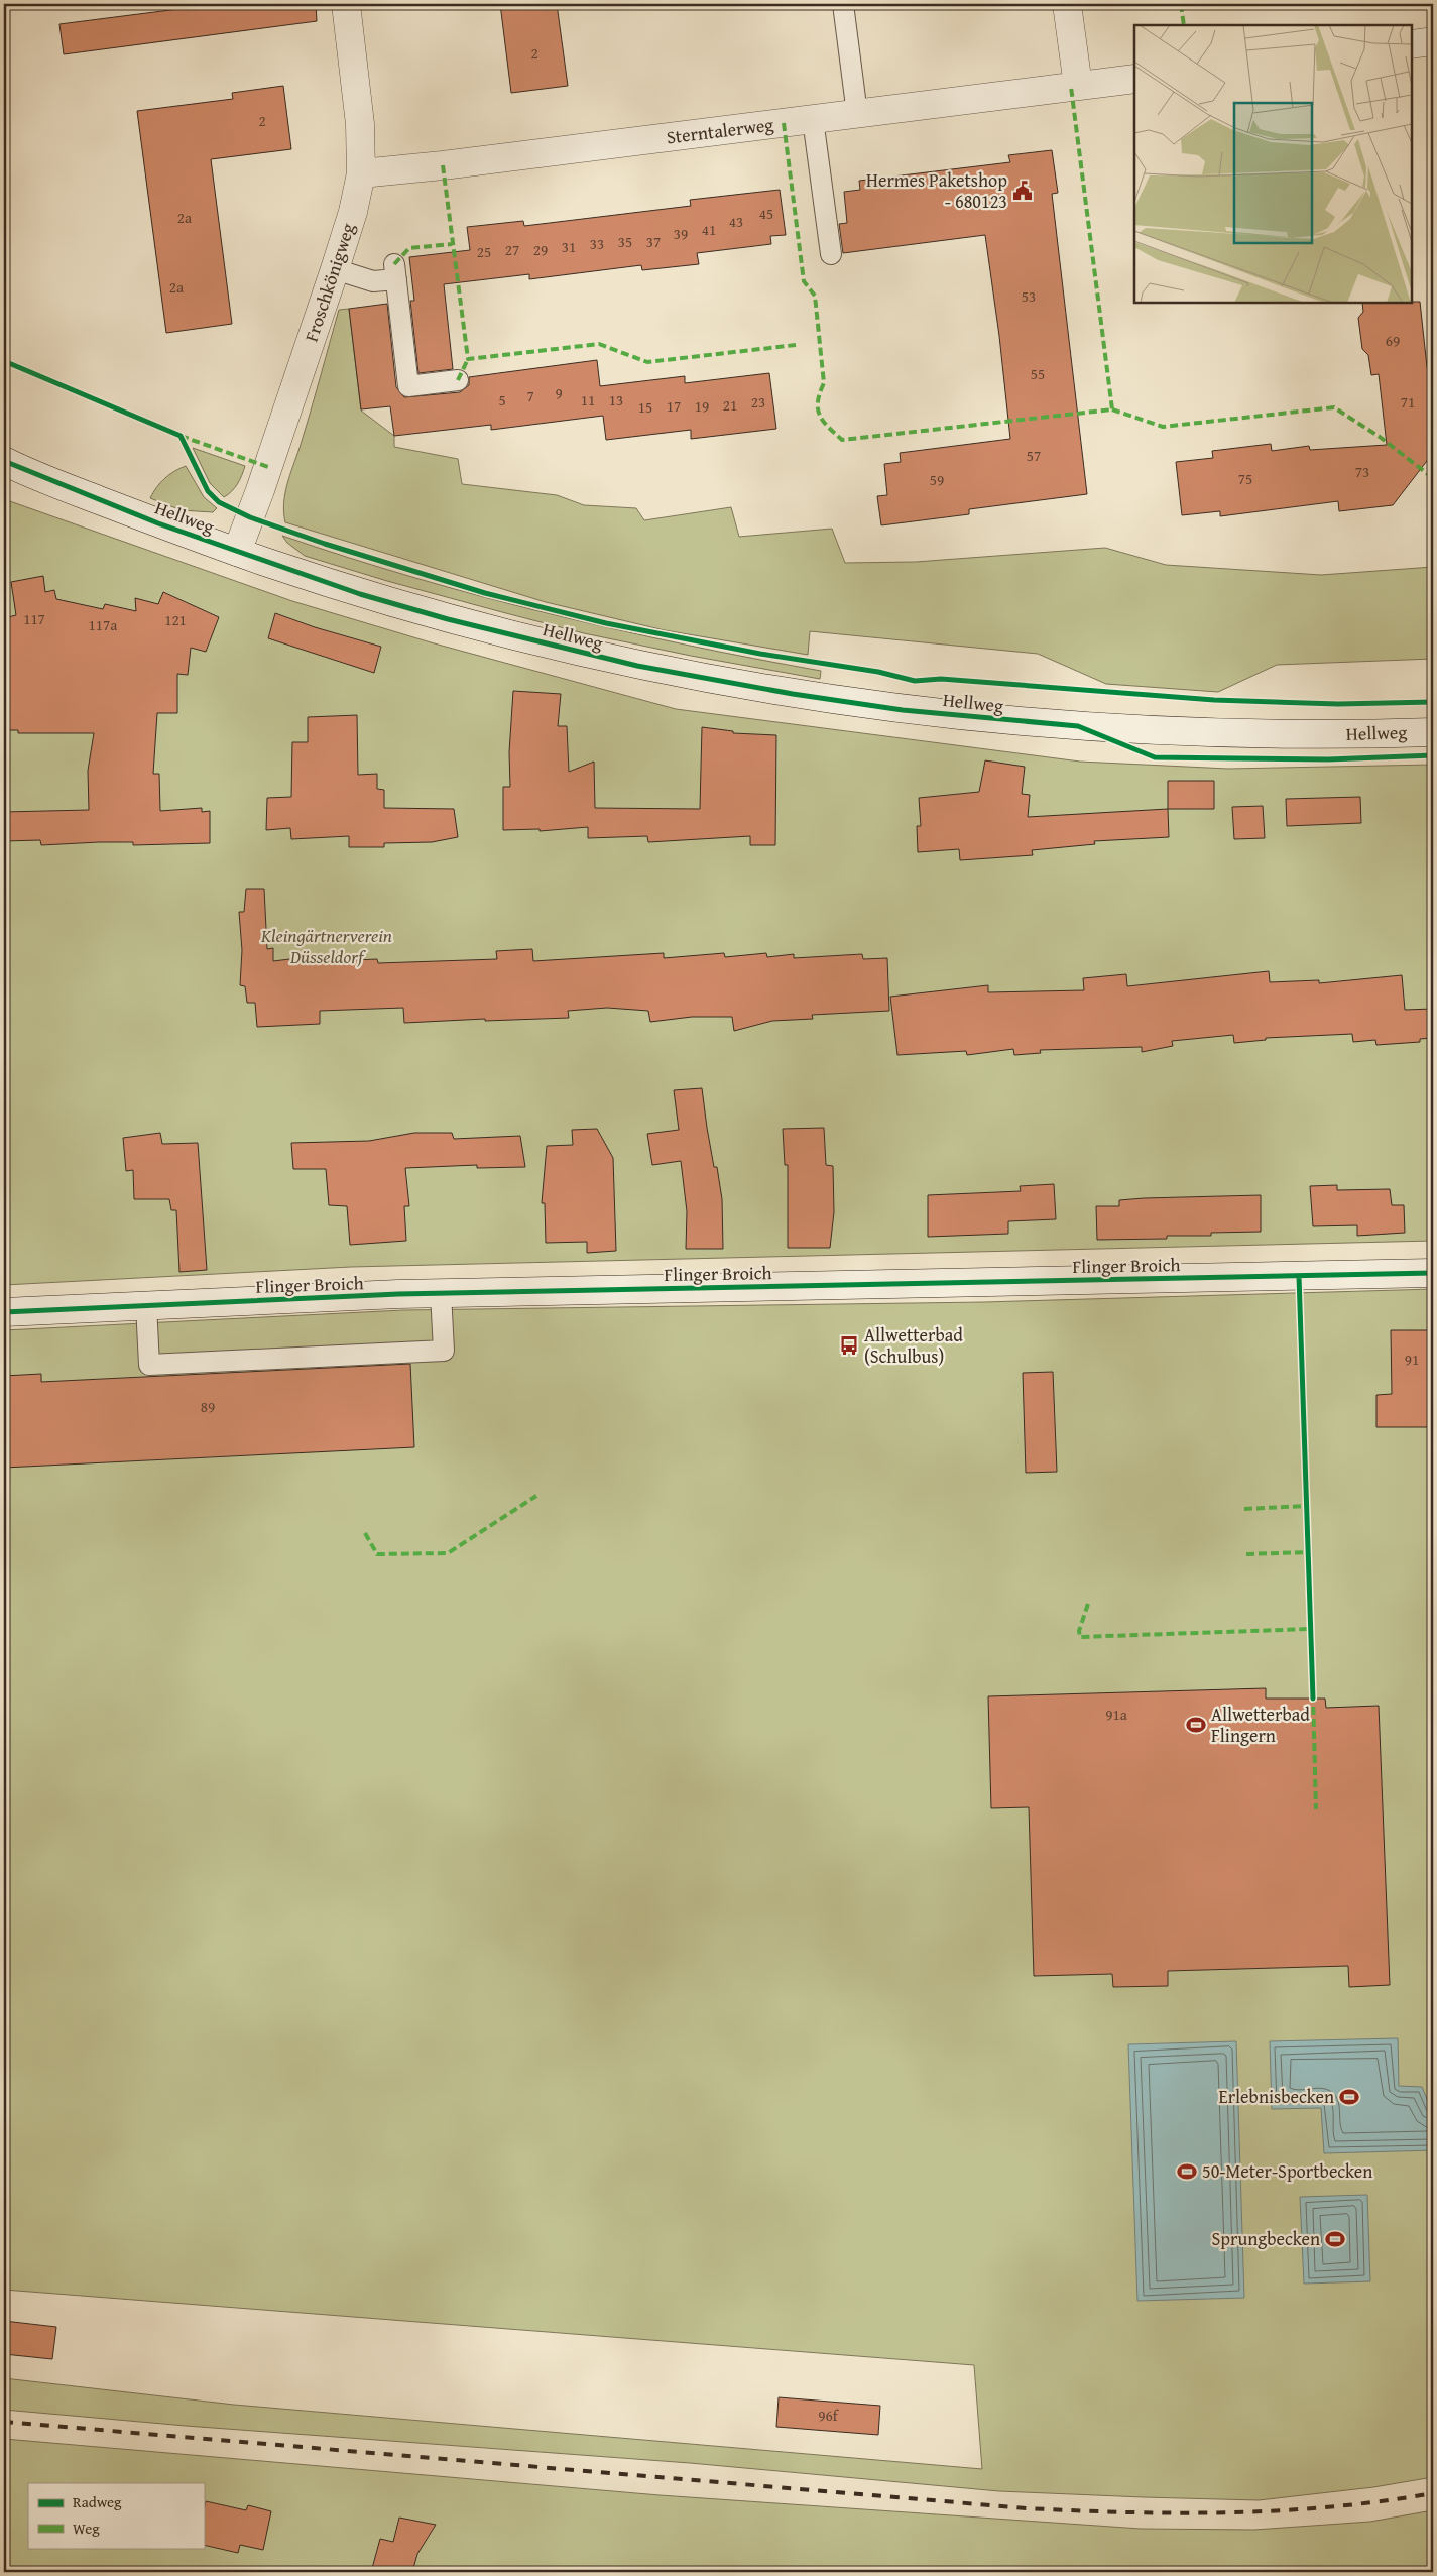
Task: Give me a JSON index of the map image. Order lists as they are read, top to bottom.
{
  "streets": {
    "street": [
      "Sterntalerweg",
      "Froschkönigweg",
      "Hellweg",
      "Flinger Broich"
    ]
  },
  "crossings": [
    ["Sterntalerweg", "Froschkönigweg"],
    ["Froschkönigweg", "Hellweg"]
  ],
  "parks": ["Kleingärtnerverein Düsseldorf"],
  "places": {
    "public building": ["Hermes Paketshop - 680123"],
    "bus stop": ["Allwetterbad (Schulbus)"],
    "sports": [
      "Allwetterbad Flingern",
      "Erlebnisbecken",
      "50-Meter-Sportbecken",
      "Sprungbecken"
    ]
  },
  "house_numbers": [
    "2",
    "2",
    "45",
    "2a",
    "43",
    "41",
    "39",
    "35",
    "37",
    "33",
    "31",
    "27",
    "29",
    "25",
    "2a",
    "53",
    "69",
    "55",
    "9",
    "7",
    "5",
    "11",
    "13",
    "23",
    "71",
    "21",
    "17",
    "19",
    "15",
    "57",
    "73",
    "75",
    "59",
    "117",
    "121",
    "117a",
    "91",
    "89",
    "91a",
    "96f"
  ],
  "legend": ["Radweg", "Weg"]
}
